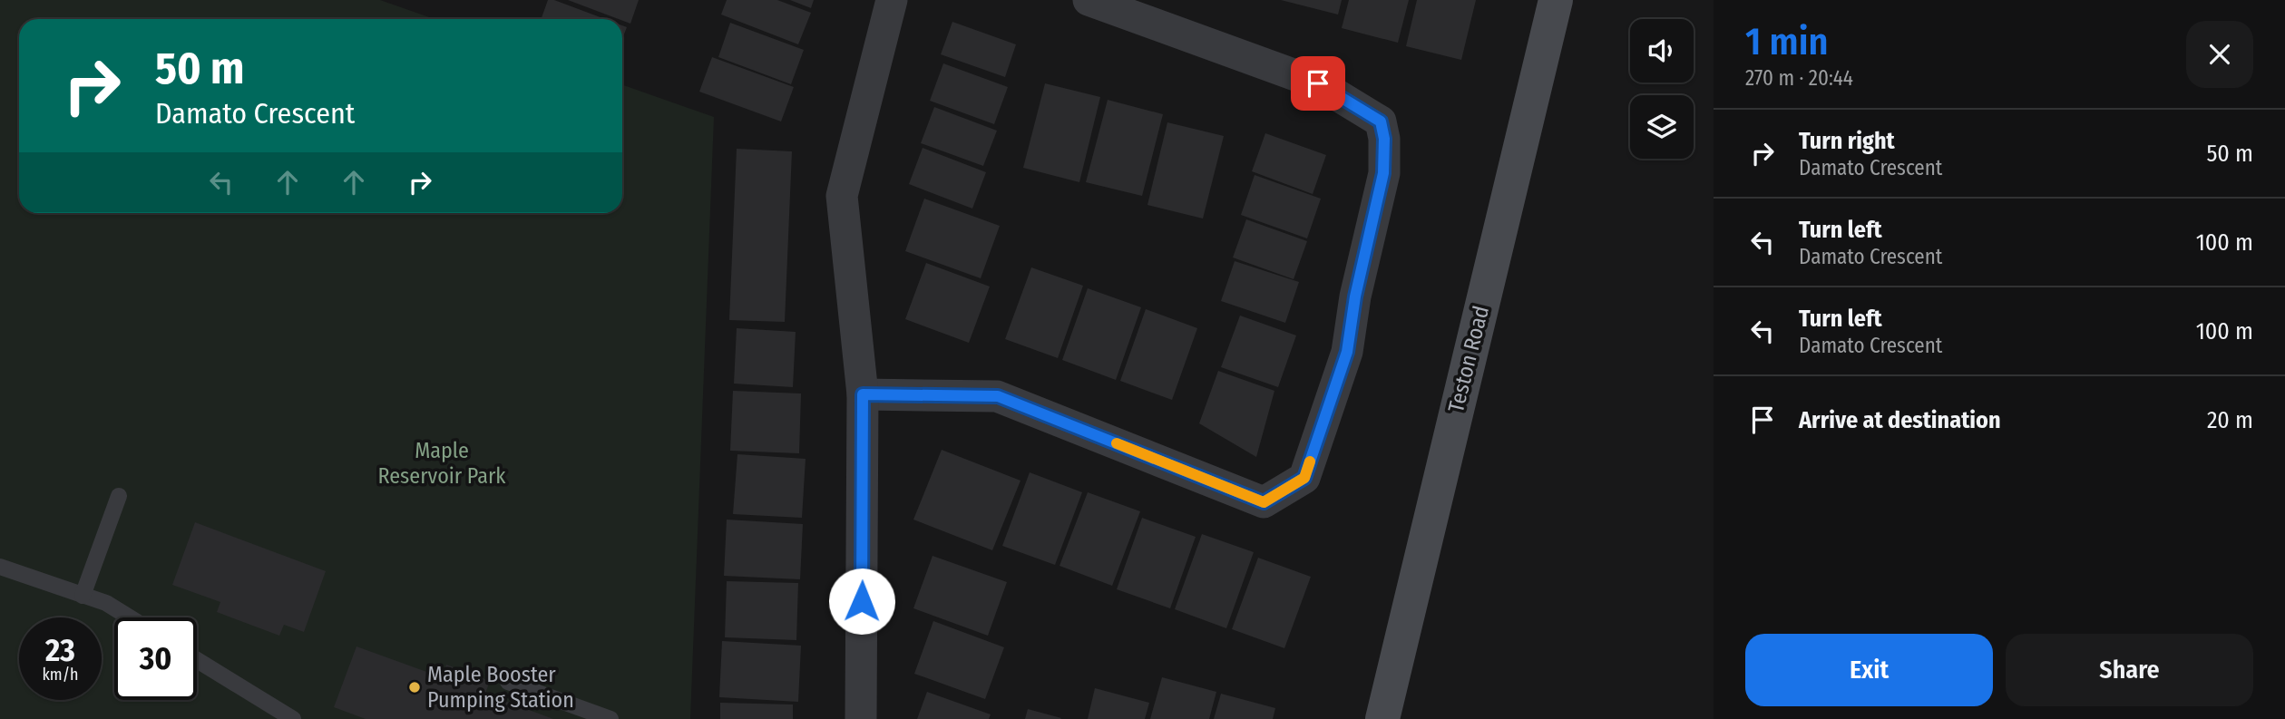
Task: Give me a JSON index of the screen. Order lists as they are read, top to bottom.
{
  "streets": {
    "main road": ["Teston Road"]
  },
  "parks": ["Maple Reservoir Park"],
  "places": ["Maple Booster Pumping Station"],
  "page": {
    "heading": ["1 min", "270 m · 20:44"],
    "turn": ["50 m", "Damato Crescent"],
    "list": [
      {
        "name": "Turn right",
        "note": "Damato Crescent",
        "value": "50 m"
      },
      {
        "name": "Turn left",
        "note": "Damato Crescent",
        "value": "100 m"
      },
      {
        "name": "Turn left",
        "note": "Damato Crescent",
        "value": "100 m"
      },
      {
        "name": "Arrive at destination",
        "value": "20 m"
      }
    ],
    "speed": "23 km/h",
    "limit": "30",
    "buttons": ["Exit", "Share"]
  }
}
